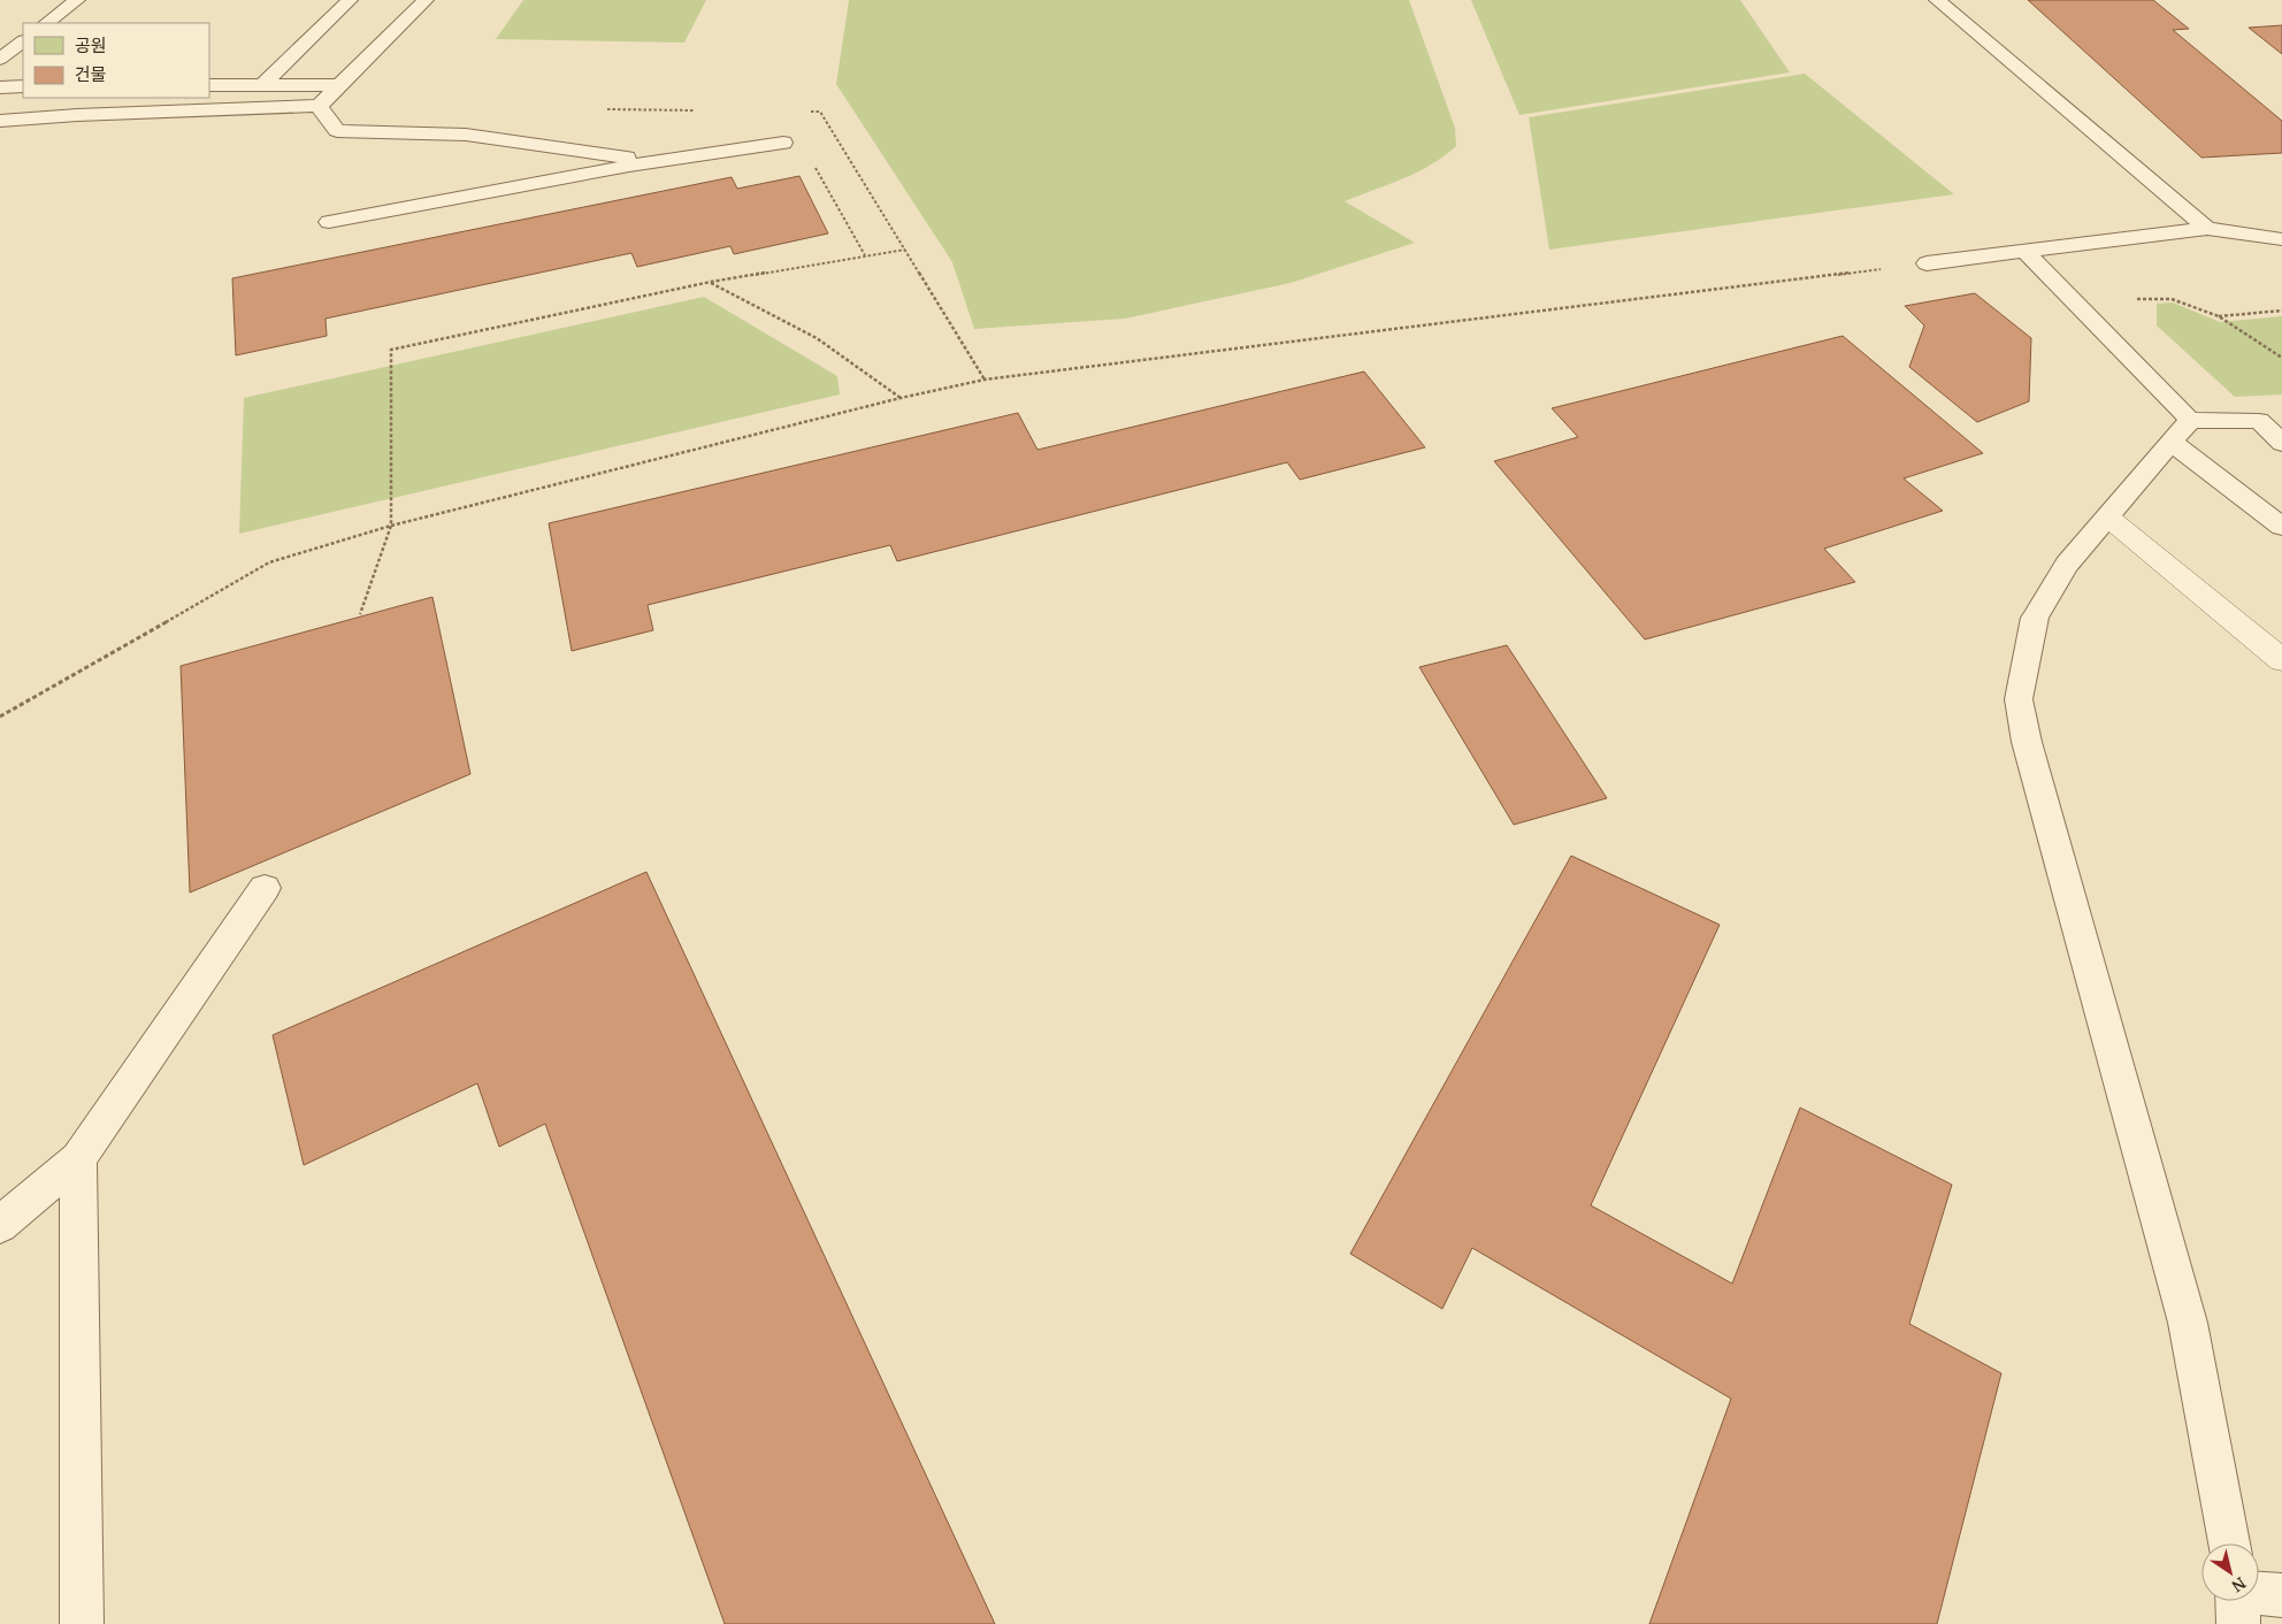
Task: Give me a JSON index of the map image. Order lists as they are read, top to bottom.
{
  "legend": ["공원", "건물"],
  "north": "bottom right"
}
